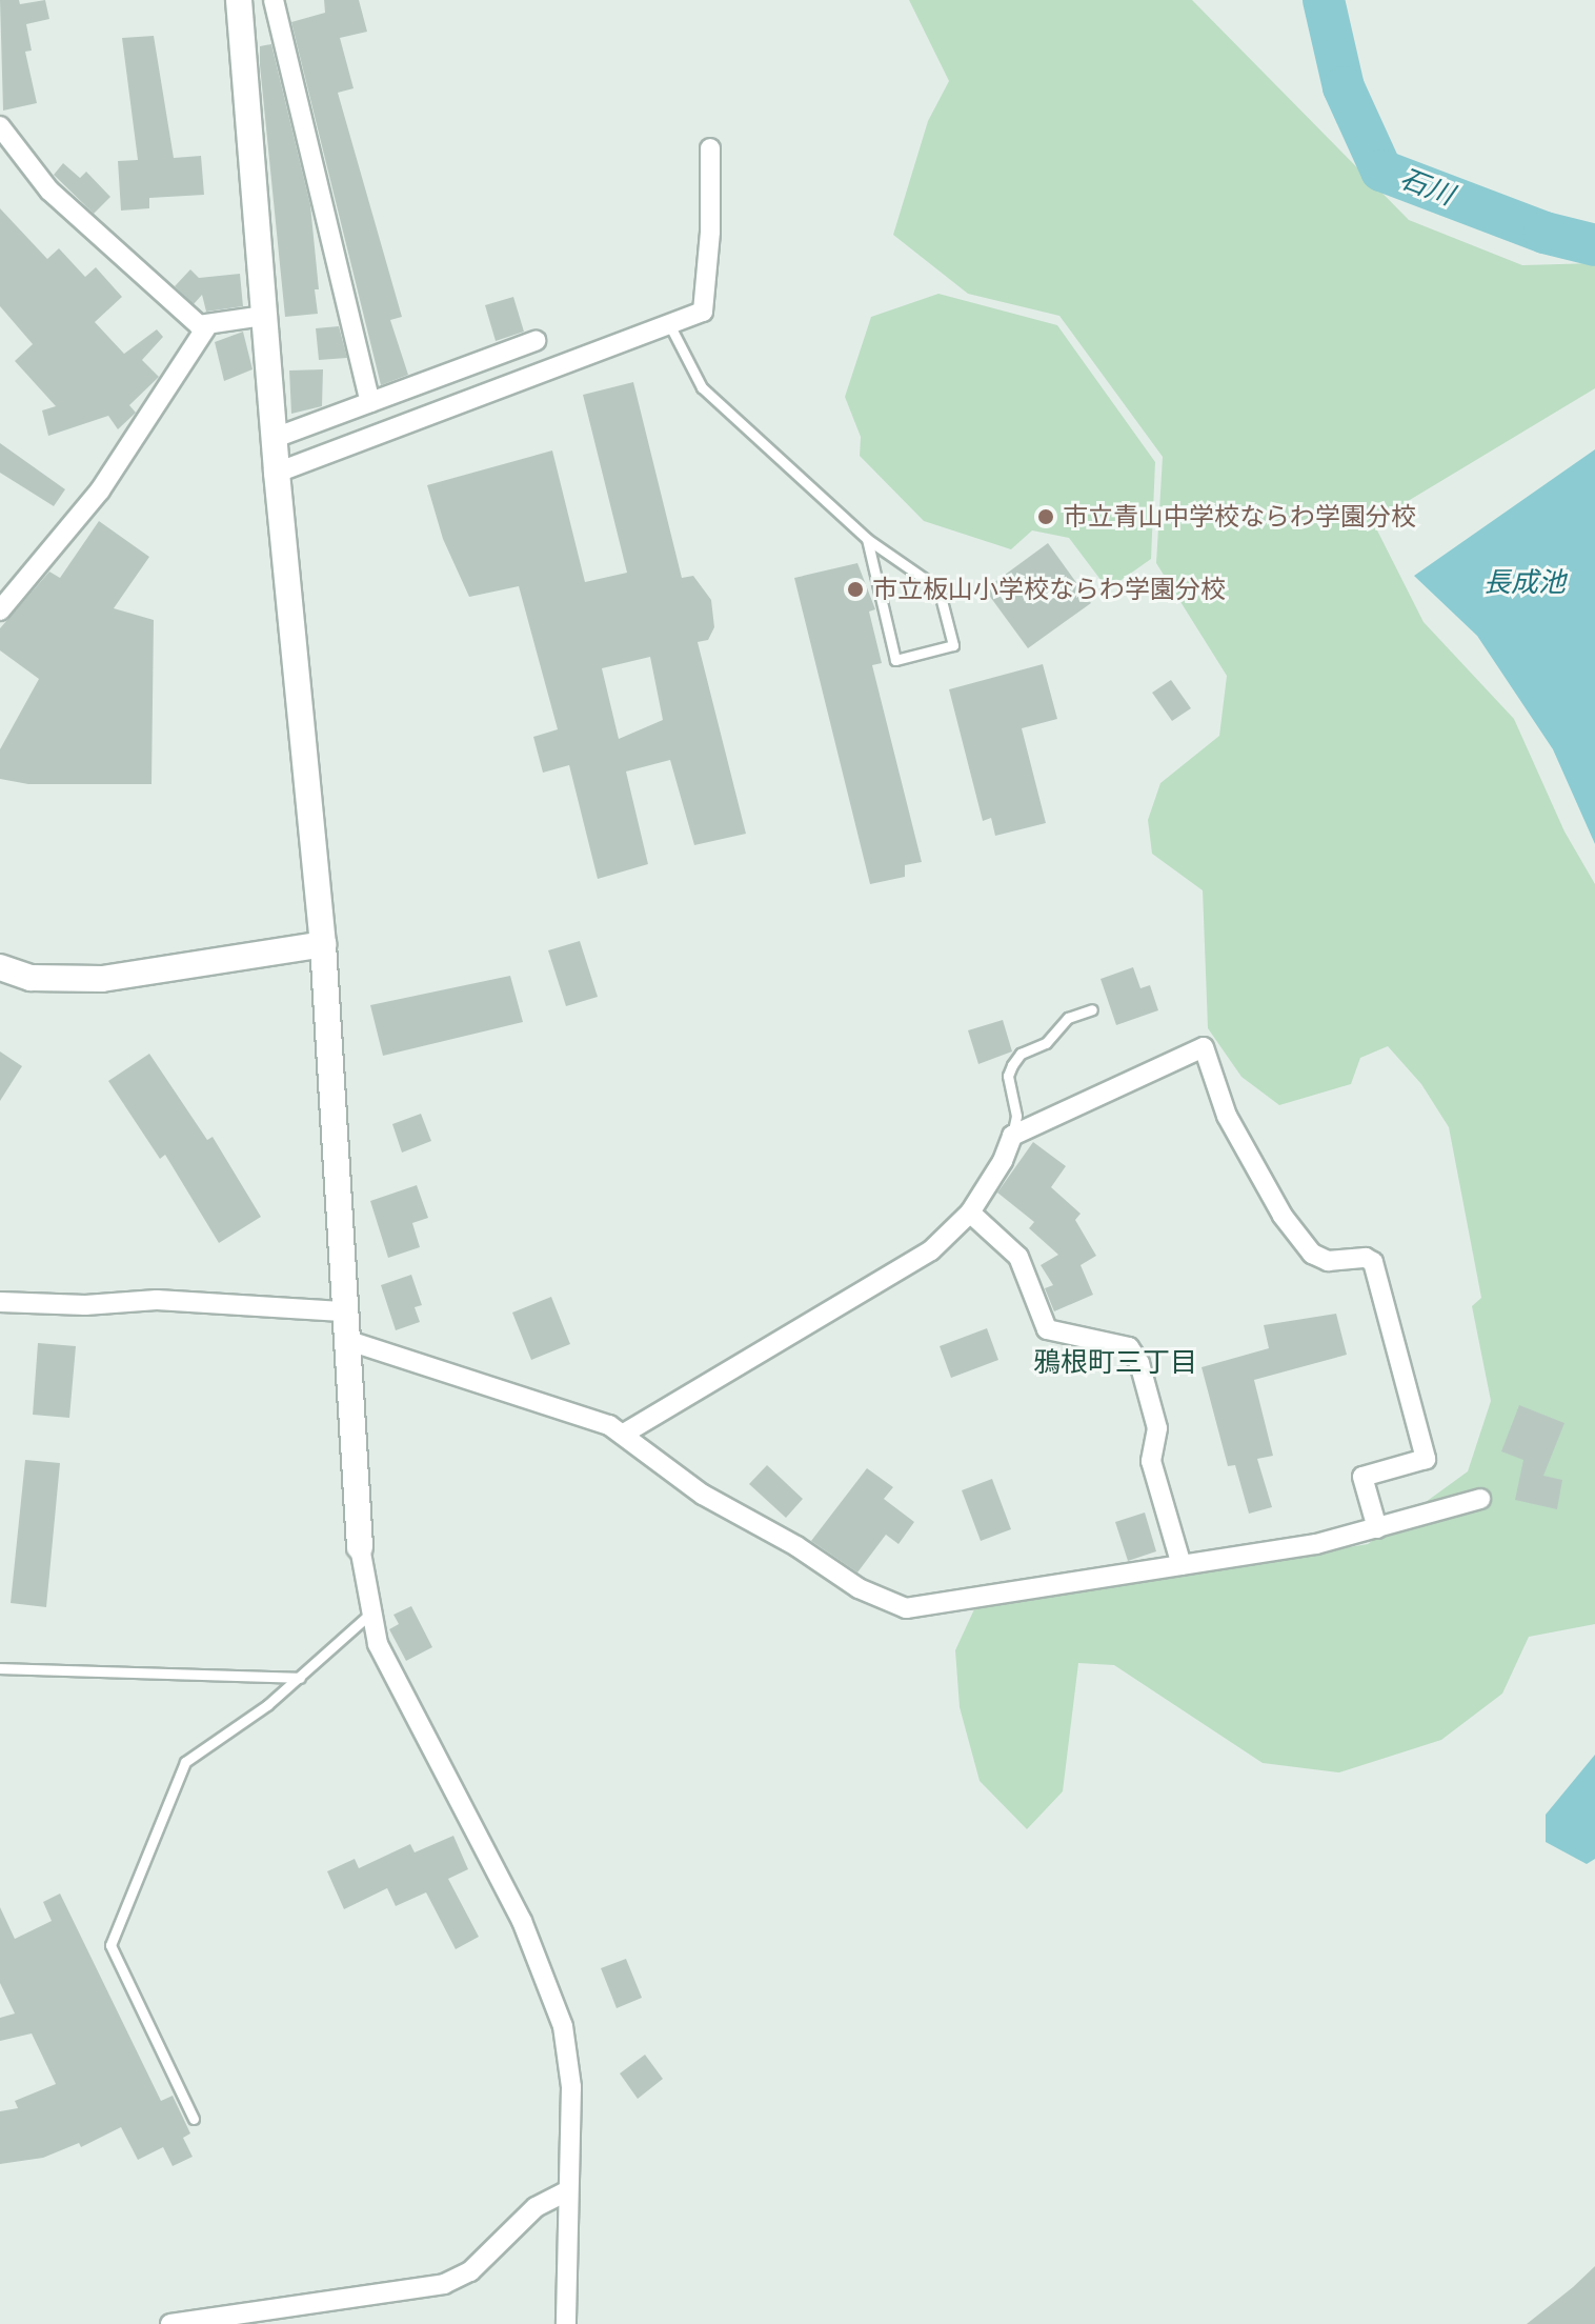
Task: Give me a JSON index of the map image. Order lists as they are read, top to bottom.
{
  "districts": ["鴉根町三丁目"],
  "water": ["石川", "長成池"],
  "places": ["市立青山中学校ならわ学園分校", "市立板山小学校ならわ学園分校"]
}
